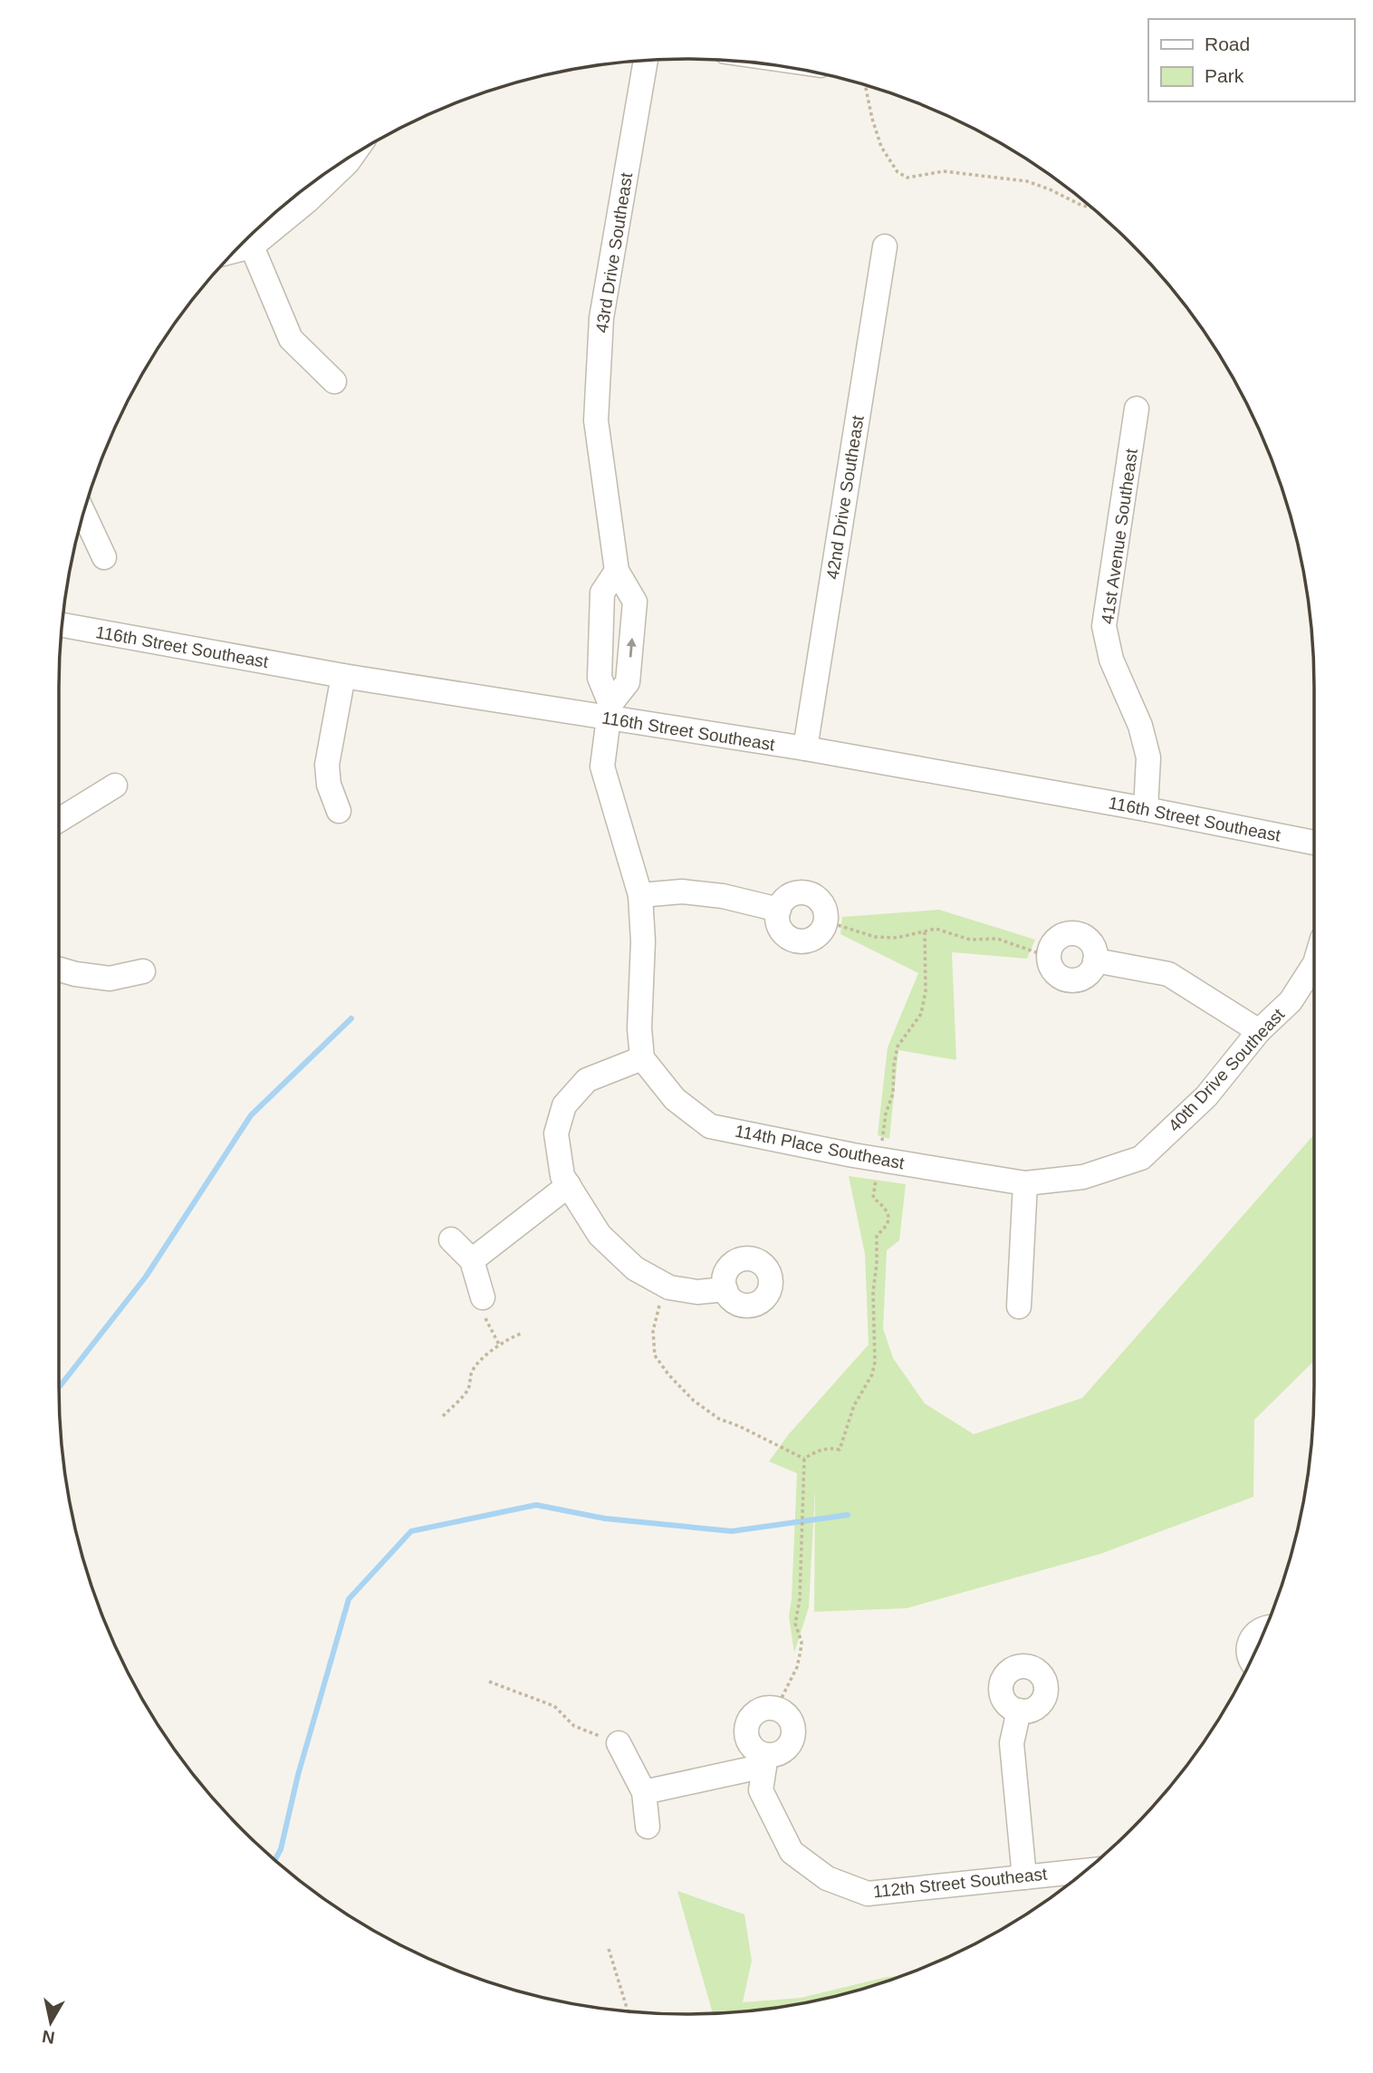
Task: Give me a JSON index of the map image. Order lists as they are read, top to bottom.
{
  "streets": {
    "street": [
      "43rd Drive Southeast",
      "42nd Drive Southeast",
      "41st Avenue Southeast",
      "116th Street Southeast",
      "40th Drive Southeast",
      "114th Place Southeast",
      "112th Street Southeast"
    ]
  },
  "crossings": [
    ["43rd Drive Southeast", "116th Street Southeast"],
    ["43rd Drive Southeast", "114th Place Southeast"],
    ["42nd Drive Southeast", "116th Street Southeast"],
    ["41st Avenue Southeast", "116th Street Southeast"],
    ["40th Drive Southeast", "114th Place Southeast"]
  ],
  "legend": ["Road", "Park"],
  "north": "bottom"
}
